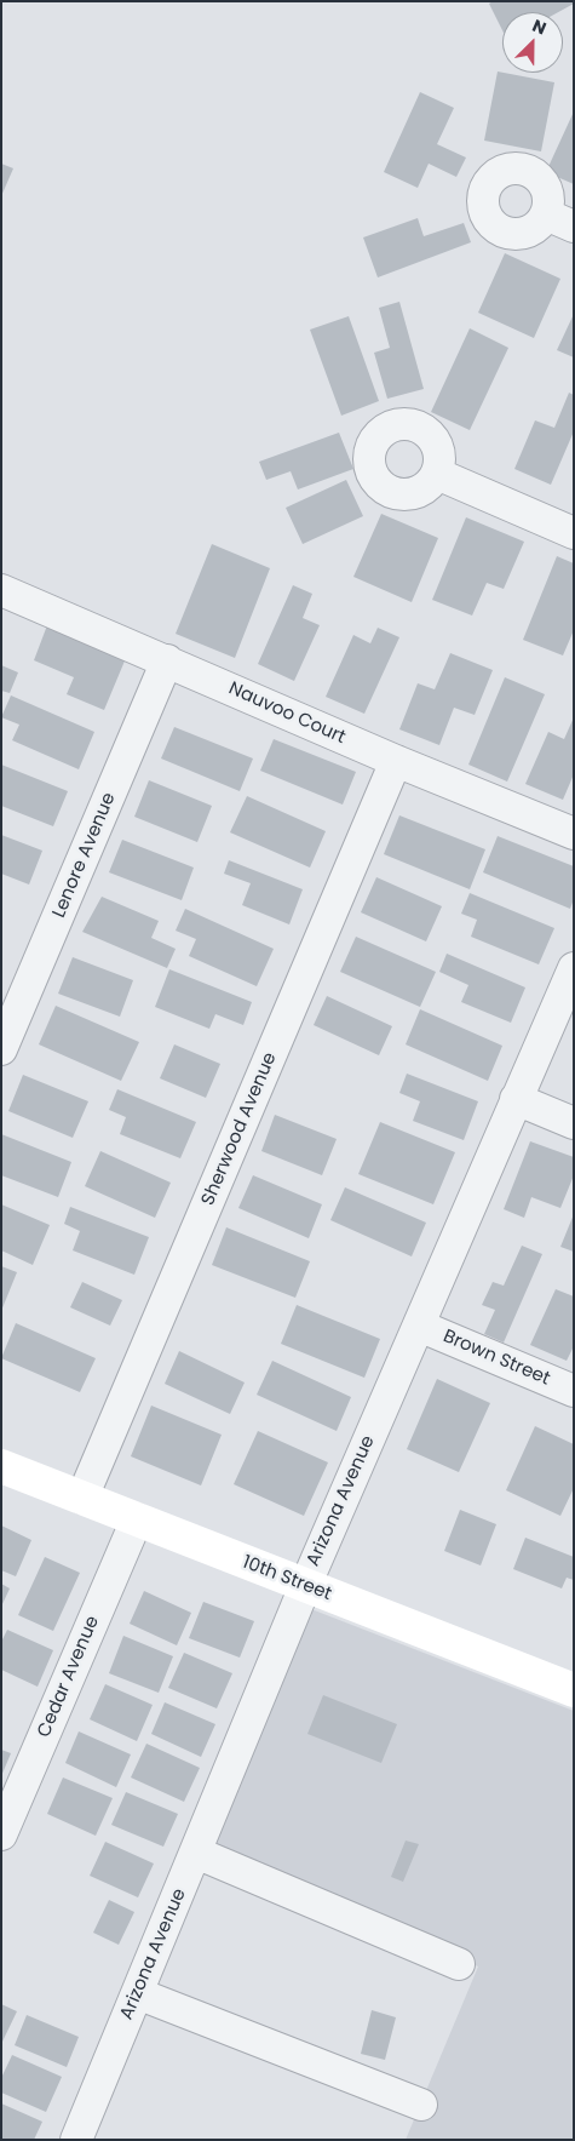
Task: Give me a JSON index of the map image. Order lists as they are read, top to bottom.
{
  "streets": {
    "street": [
      "Nauvoo Court",
      "Lenore Avenue",
      "Sherwood Avenue",
      "Brown Street",
      "Arizona Avenue",
      "10th Street",
      "Cedar Avenue"
    ]
  },
  "crossings": [
    ["Nauvoo Court", "Lenore Avenue"],
    ["Nauvoo Court", "Sherwood Avenue"],
    ["Sherwood Avenue", "10th Street"],
    ["Brown Street", "Arizona Avenue"],
    ["Arizona Avenue", "10th Street"],
    ["10th Street", "Cedar Avenue"]
  ],
  "north": "top right"
}
